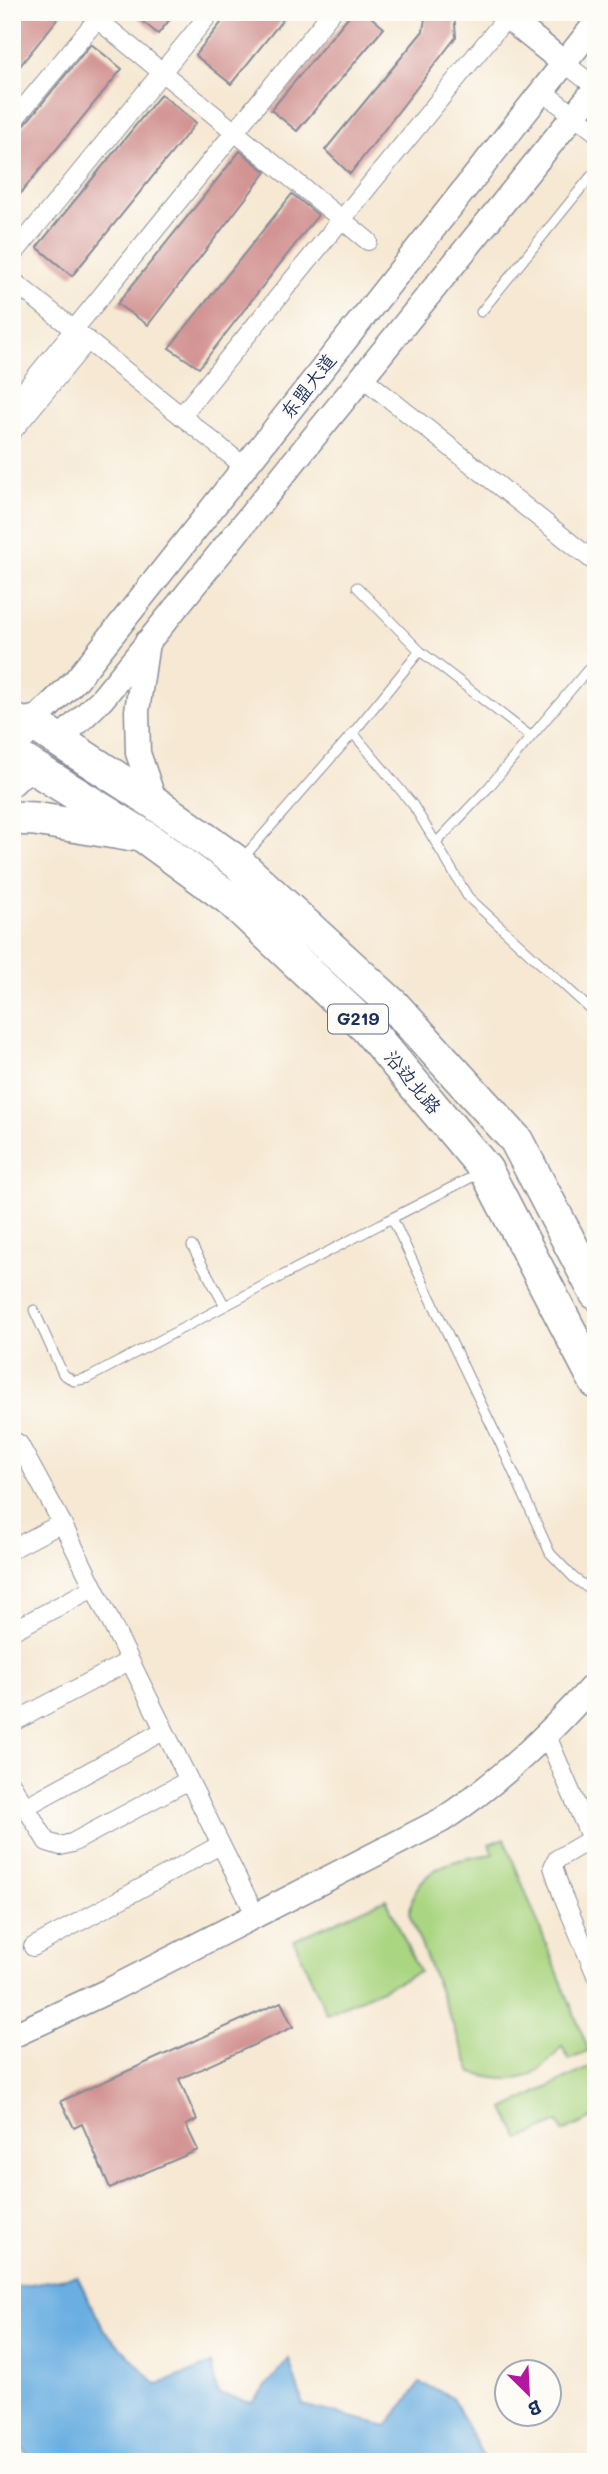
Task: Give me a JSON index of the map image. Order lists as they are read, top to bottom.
{
  "streets": {
    "highway": ["G219", "沿边北路"],
    "main road": ["东盟大道"]
  },
  "crossings": [
    ["东盟大道", "沿边北路"]
  ],
  "north": "bottom right"
}
